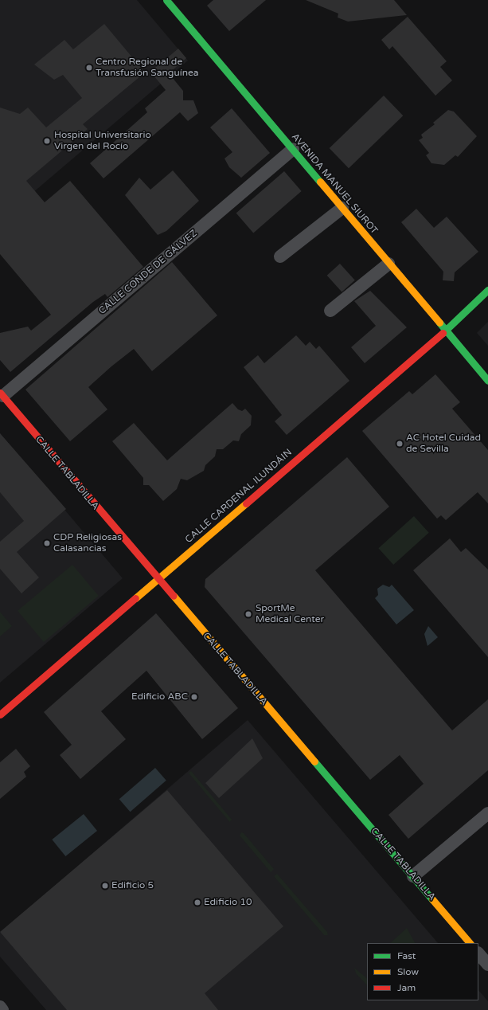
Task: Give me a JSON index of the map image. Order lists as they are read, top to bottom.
{
  "streets": {
    "main road": ["AVENIDA MANUEL SIUROT", "CALLE TABLADILLA", "CALLE CARDENAL ILUNDÁIN"],
    "street": ["CALLE CONDE DE GÁLVEZ"]
  },
  "crossings": [
    ["AVENIDA MANUEL SIUROT", "CALLE CONDE DE GÁLVEZ"],
    ["AVENIDA MANUEL SIUROT", "CALLE CARDENAL ILUNDÁIN"],
    ["CALLE CONDE DE GÁLVEZ", "CALLE TABLADILLA"],
    ["CALLE TABLADILLA", "CALLE CARDENAL ILUNDÁIN"]
  ],
  "places": [
    "Centro Regional de Transfusión Sanguínea",
    "Hospital Universitario Virgen del Rocío",
    "AC Hotel Cuidad de Sevilla",
    "CDP Religiosas Calasancias",
    "SportMe Medical Center",
    "Edificio ABC",
    "Edificio 5",
    "Edificio 10"
  ],
  "legend": ["Fast", "Slow", "Jam"]
}
